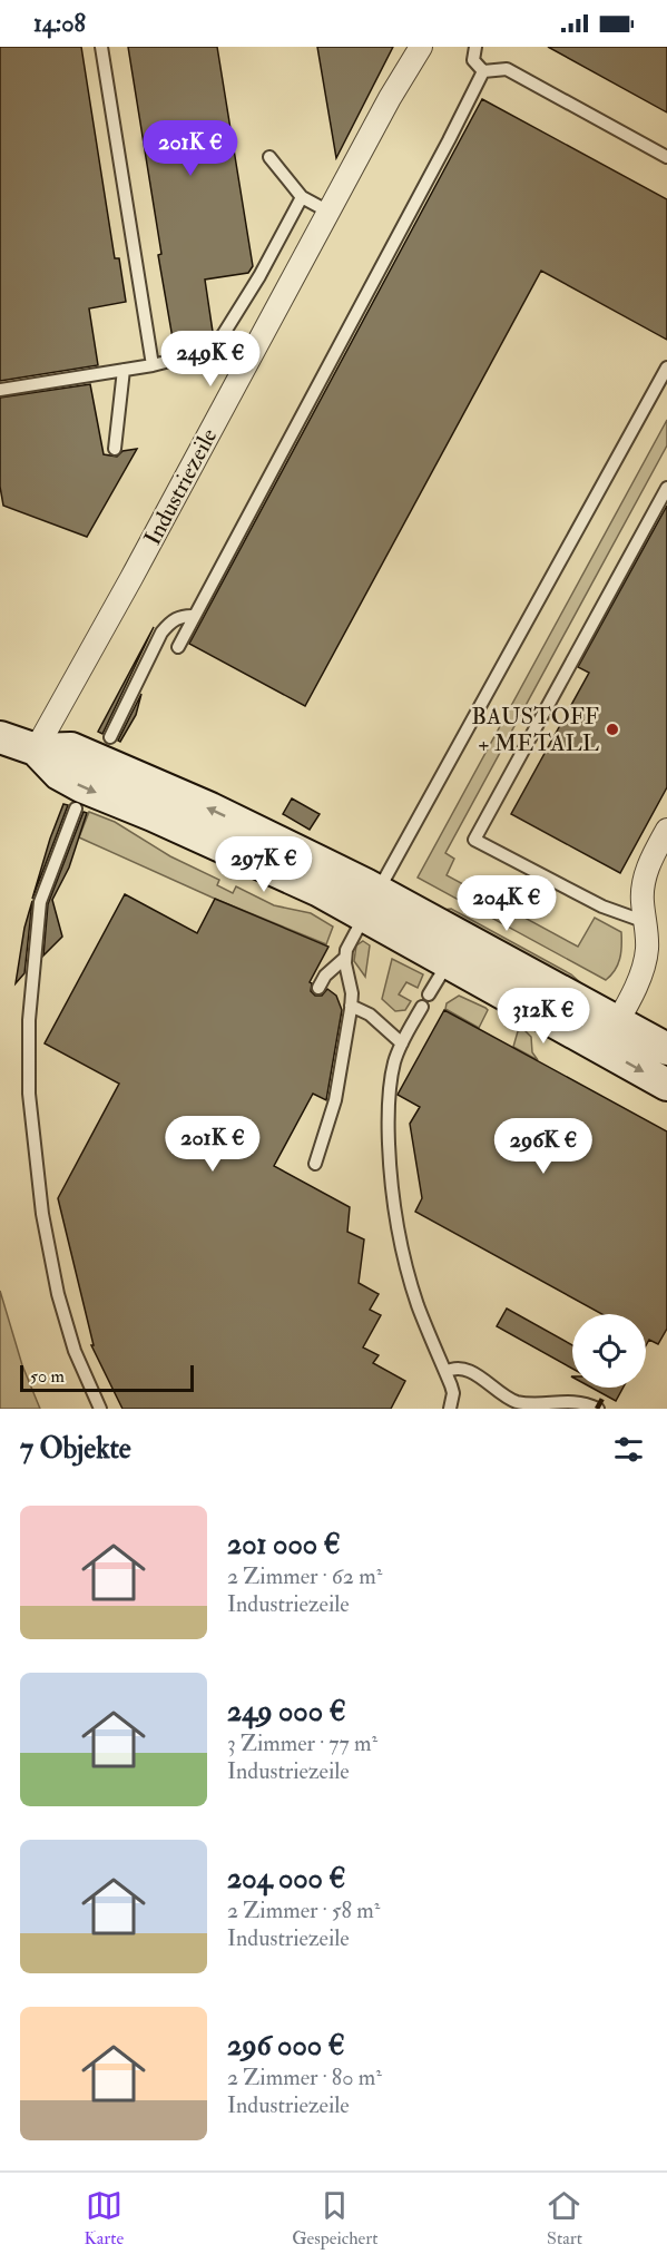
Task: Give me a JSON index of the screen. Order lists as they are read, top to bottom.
{
  "streets": {
    "street": ["Industriezeile"]
  },
  "places": ["BAUSTOFF + METALL"],
  "scale_bar": "50 m",
  "page": {
    "status": "14:08",
    "price": [
      "201K €",
      "249K €",
      "297K €",
      "204K €",
      "312K €",
      "201K €",
      "296K €"
    ],
    "scale": "50 m",
    "heading": "7 Objekte",
    "list": [
      {
        "name": "201 000 €",
        "note": "2 Zimmer · 62 m² · Industriezeile"
      },
      {
        "name": "249 000 €",
        "note": "3 Zimmer · 77 m² · Industriezeile"
      },
      {
        "name": "204 000 €",
        "note": "2 Zimmer · 58 m² · Industriezeile"
      },
      {
        "name": "296 000 €",
        "note": "2 Zimmer · 80 m² · Industriezeile"
      }
    ],
    "tabs": ["Karte", "Gespeichert", "Start"]
  }
}
